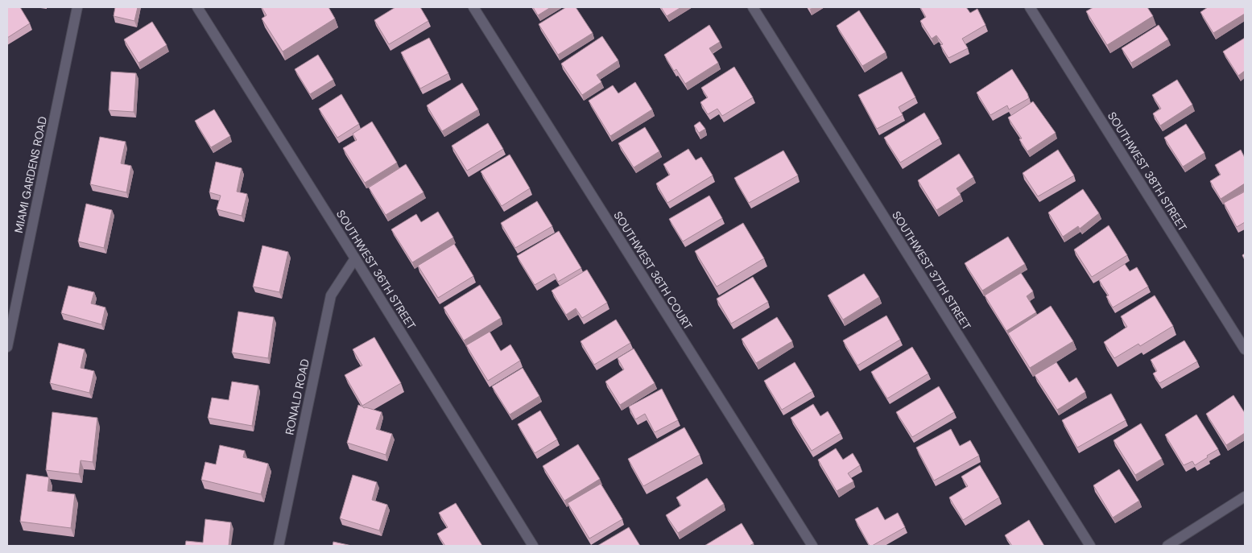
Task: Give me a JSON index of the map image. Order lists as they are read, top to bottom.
{
  "streets": {
    "street": [
      "SOUTHWEST 38TH STREET",
      "MIAMI GARDENS ROAD",
      "SOUTHWEST 36TH STREET",
      "SOUTHWEST 36TH COURT",
      "SOUTHWEST 37TH STREET",
      "RONALD ROAD"
    ]
  },
  "crossings": [
    ["SOUTHWEST 36TH STREET", "RONALD ROAD"]
  ]
}
